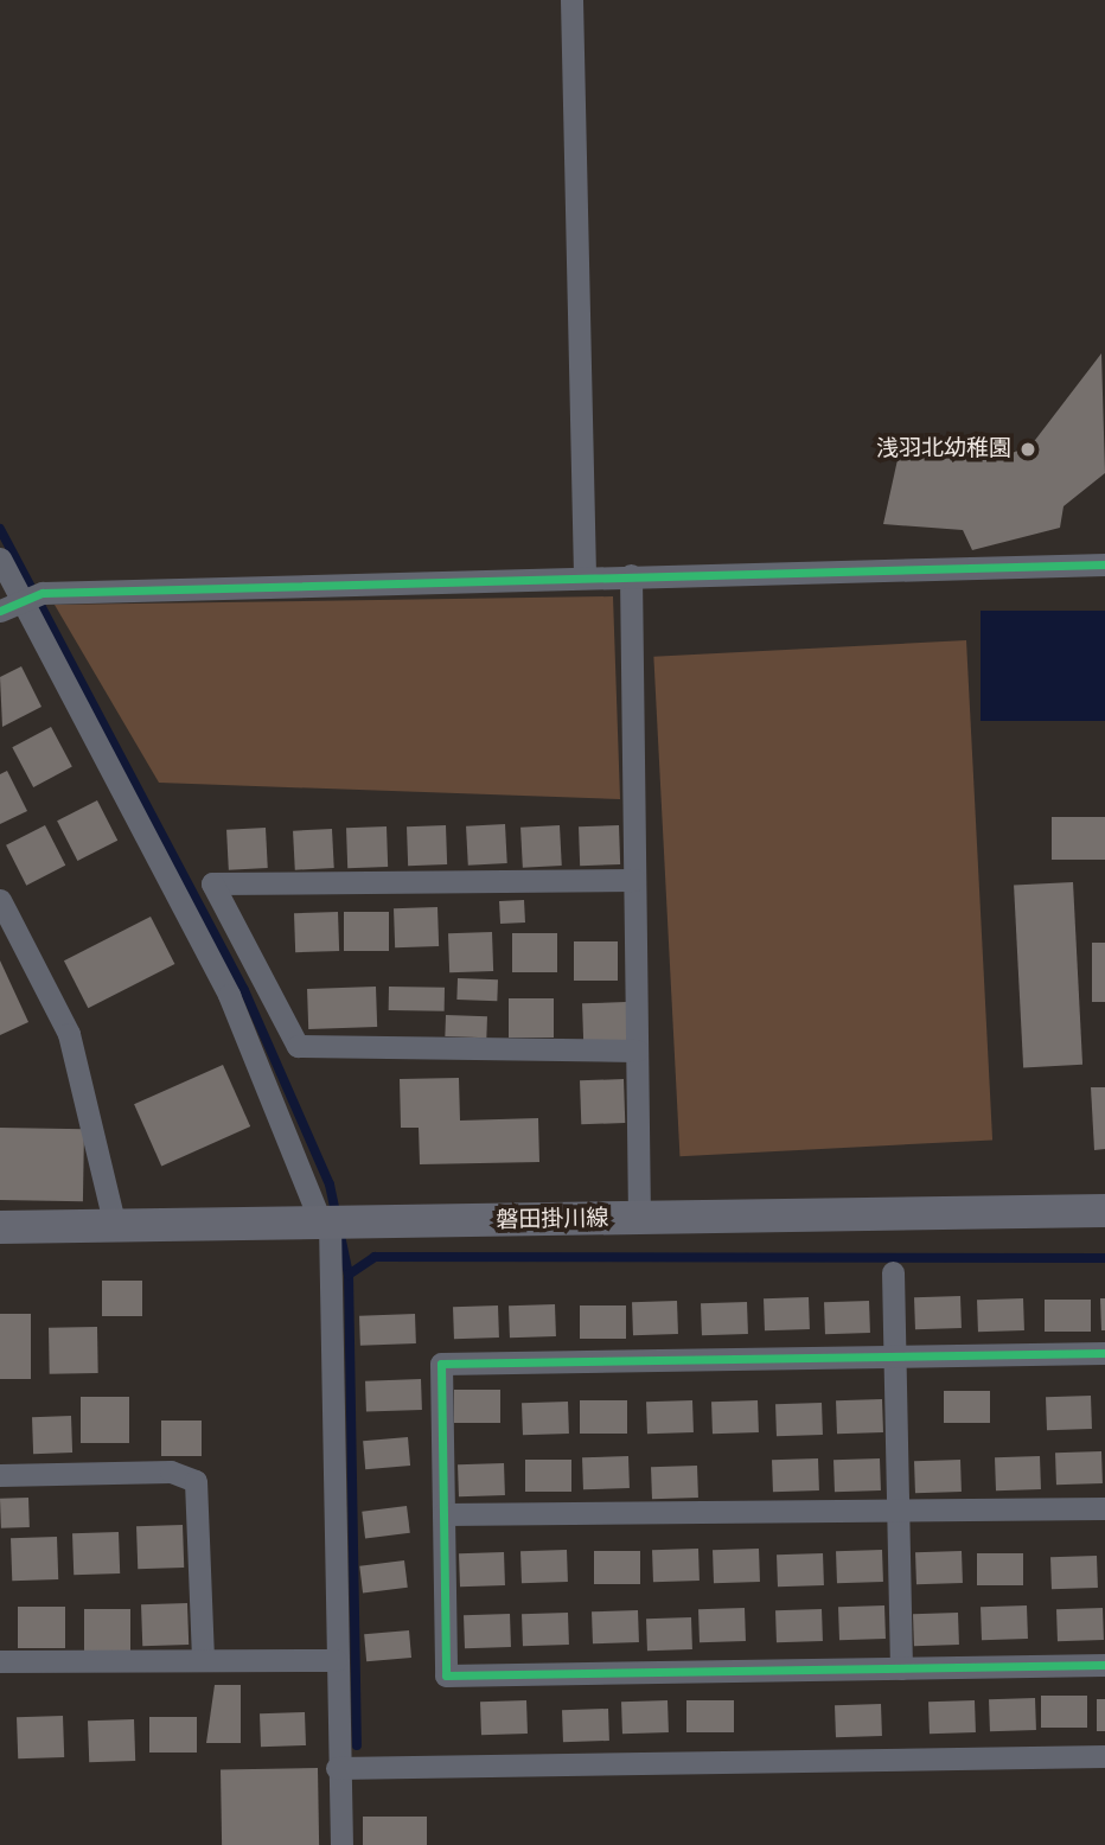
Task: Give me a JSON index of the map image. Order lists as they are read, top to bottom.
{
  "streets": {
    "main road": ["磐田掛川線"]
  },
  "places": ["浅羽北幼稚園"]
}
